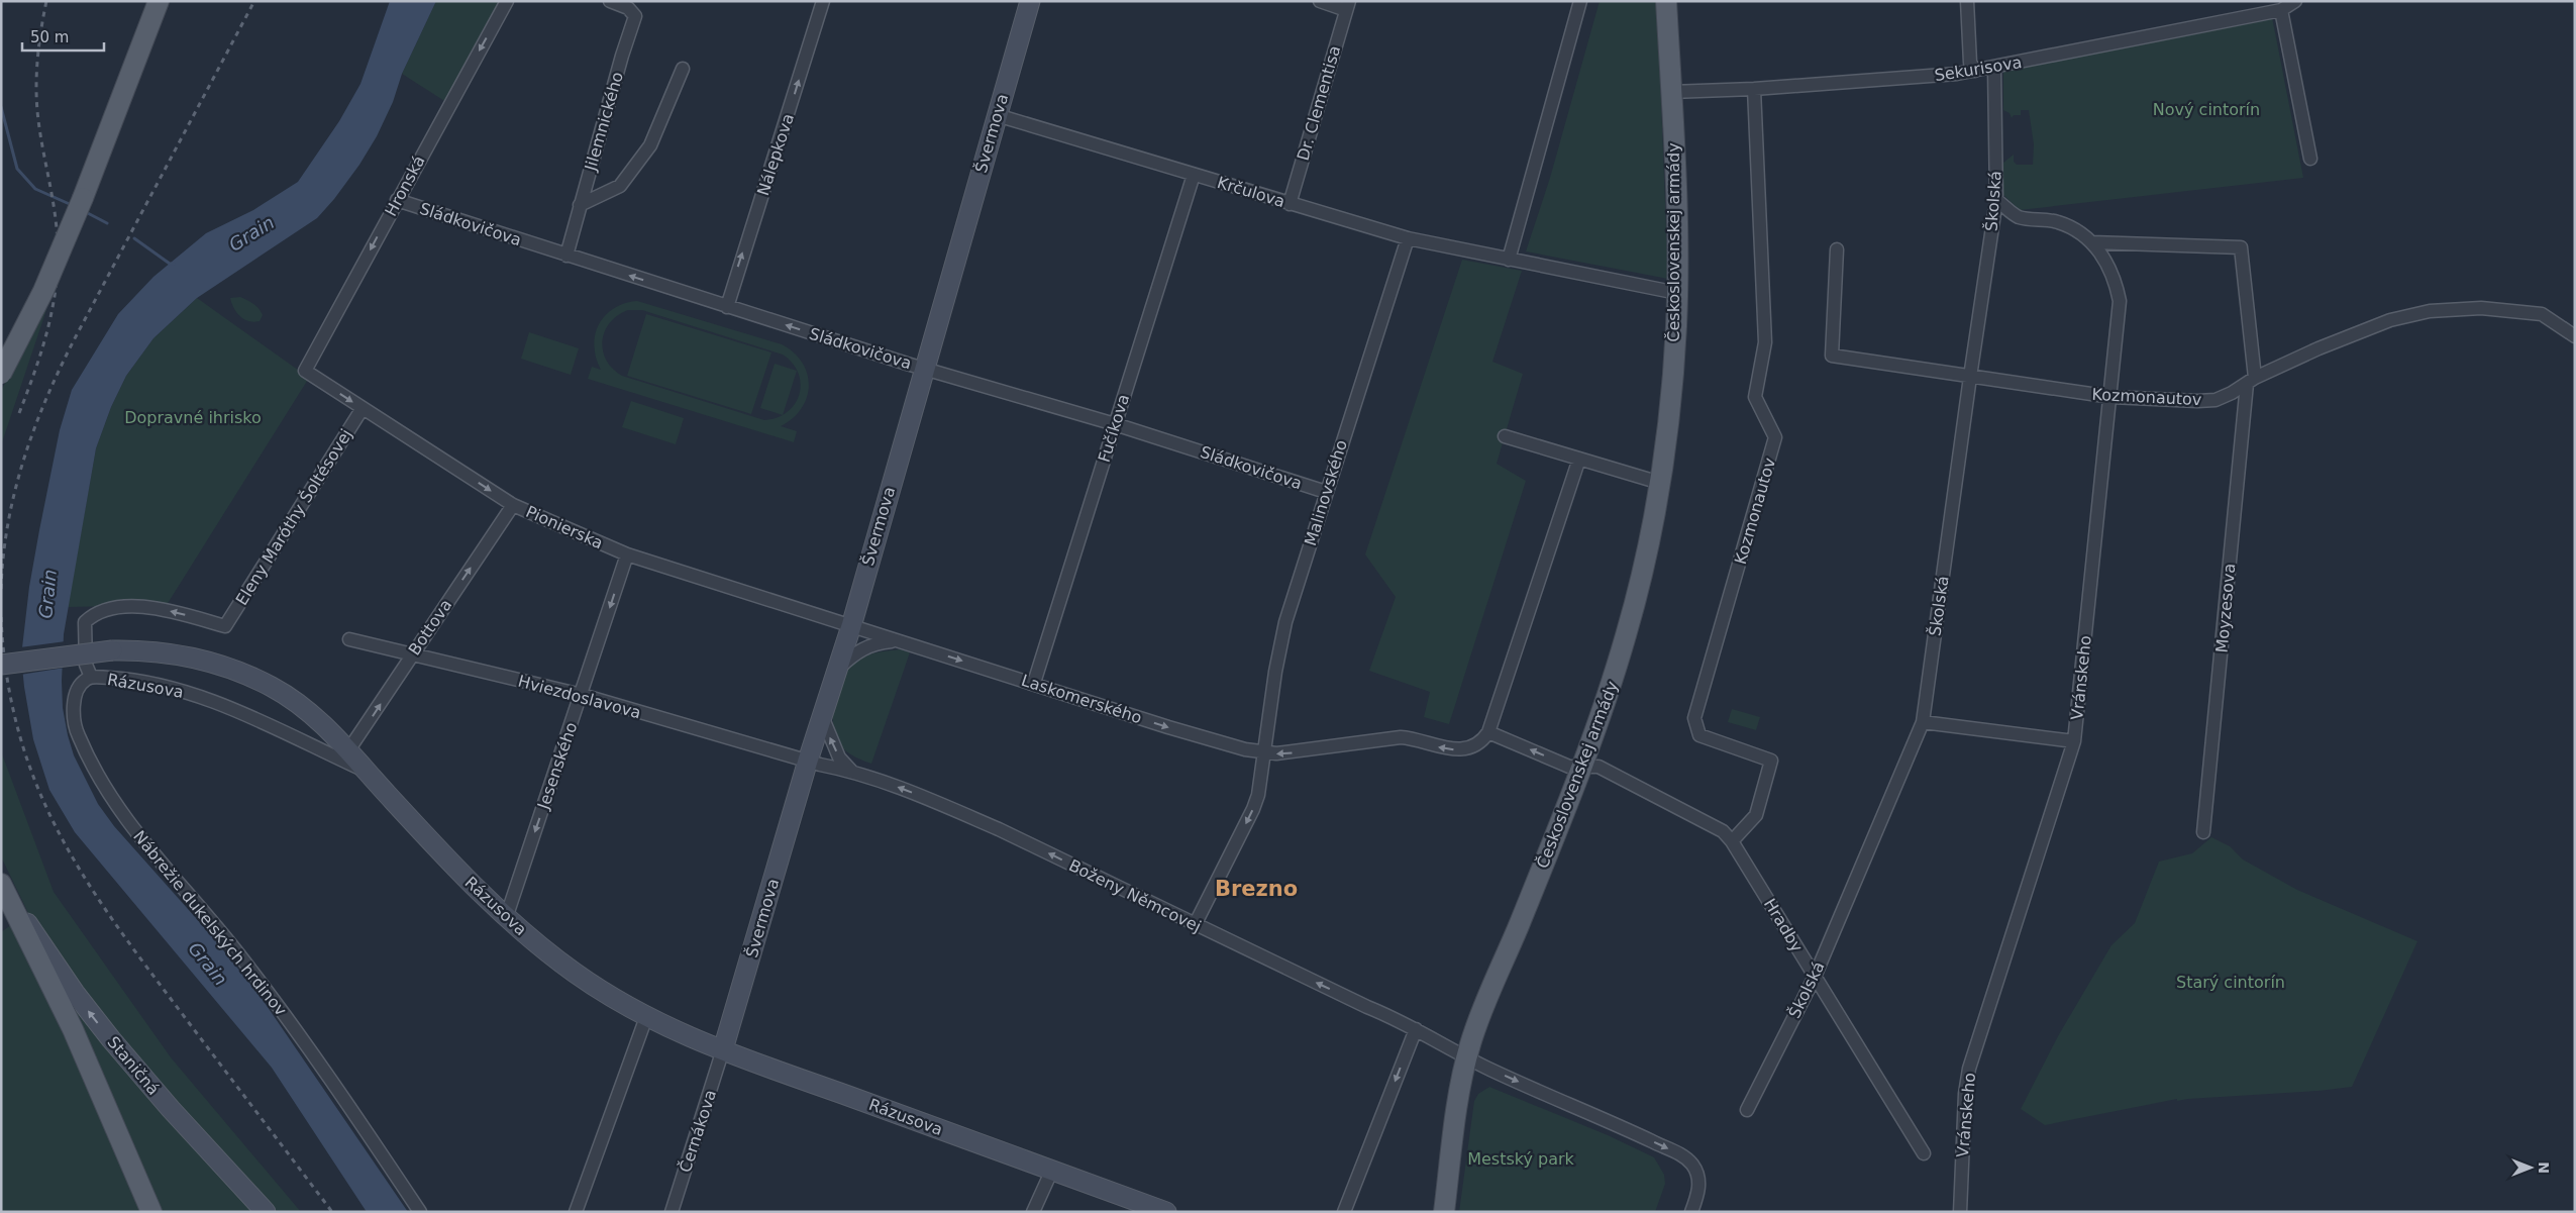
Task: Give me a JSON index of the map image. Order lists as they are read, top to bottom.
{
  "streets": {
    "main road": ["Československej armády"],
    "street": [
      "Sekurisova",
      "Dr. Clementisa",
      "Jilemnického",
      "Švermova",
      "Nálepkova",
      "Hronská",
      "Krčulova",
      "Školská",
      "Sládkovičova",
      "Kozmonautov",
      "Fučíkova",
      "Malinovského",
      "Eleny Maróthy Šoltésovej",
      "Pionierska",
      "Moyzesova",
      "Bottova",
      "Vránskeho",
      "Rázusova",
      "Hviezdoslavova",
      "Laskomerského",
      "Jesenského",
      "Boženy Němcovej",
      "Nábrežie dukelských hrdinov",
      "Hradby",
      "Staničná",
      "Černákova"
    ]
  },
  "crossings": [
    ["Sekurisova", "Školská"],
    ["Sekurisova", "Československej armády"],
    ["Sekurisova", "Kozmonautov"],
    ["Dr. Clementisa", "Krčulova"],
    ["Jilemnického", "Sládkovičova"],
    ["Švermova", "Krčulova"],
    ["Švermova", "Sládkovičova"],
    ["Švermova", "Pionierska"],
    ["Švermova", "Rázusova"],
    ["Švermova", "Hviezdoslavova"],
    ["Švermova", "Laskomerského"],
    ["Švermova", "Boženy Němcovej"],
    ["Švermova", "Černákova"],
    ["Nálepkova", "Sládkovičova"],
    ["Hronská", "Sládkovičova"],
    ["Hronská", "Pionierska"],
    ["Krčulova", "Československej armády"],
    ["Krčulova", "Fučíkova"],
    ["Krčulova", "Malinovského"],
    ["Školská", "Kozmonautov"],
    ["Školská", "Vránskeho"],
    ["Školská", "Hradby"],
    ["Sládkovičova", "Fučíkova"],
    ["Sládkovičova", "Malinovského"],
    ["Československej armády", "Boženy Němcovej"],
    ["Československej armády", "Hradby"],
    ["Kozmonautov", "Moyzesova"],
    ["Kozmonautov", "Vránskeho"],
    ["Kozmonautov", "Hradby"],
    ["Fučíkova", "Laskomerského"],
    ["Malinovského", "Laskomerského"],
    ["Malinovského", "Boženy Němcovej"],
    ["Eleny Maróthy Šoltésovej", "Pionierska"],
    ["Eleny Maróthy Šoltésovej", "Rázusova"],
    ["Eleny Maróthy Šoltésovej", "Nábrežie dukelských hrdinov"],
    ["Pionierska", "Bottova"],
    ["Pionierska", "Laskomerského"],
    ["Pionierska", "Jesenského"],
    ["Moyzesova", "Vránskeho"],
    ["Bottova", "Rázusova"],
    ["Bottova", "Hviezdoslavova"],
    ["Rázusova", "Jesenského"],
    ["Rázusova", "Nábrežie dukelských hrdinov"],
    ["Rázusova", "Černákova"],
    ["Hviezdoslavova", "Jesenského"],
    ["Hviezdoslavova", "Boženy Němcovej"]
  ],
  "one_way": [
    "Nálepkova",
    "Hronská",
    "Sládkovičova",
    "Eleny Maróthy Šoltésovej",
    "Pionierska",
    "Bottova",
    "Laskomerského",
    "Jesenského",
    "Staničná"
  ],
  "districts": ["Brezno"],
  "water": ["Grain"],
  "parks": [
    "Nový cintorín",
    "Dopravné ihrisko",
    "Starý cintorín",
    "Mestský park"
  ],
  "scale_bar": "50 m",
  "north": "right"
}
